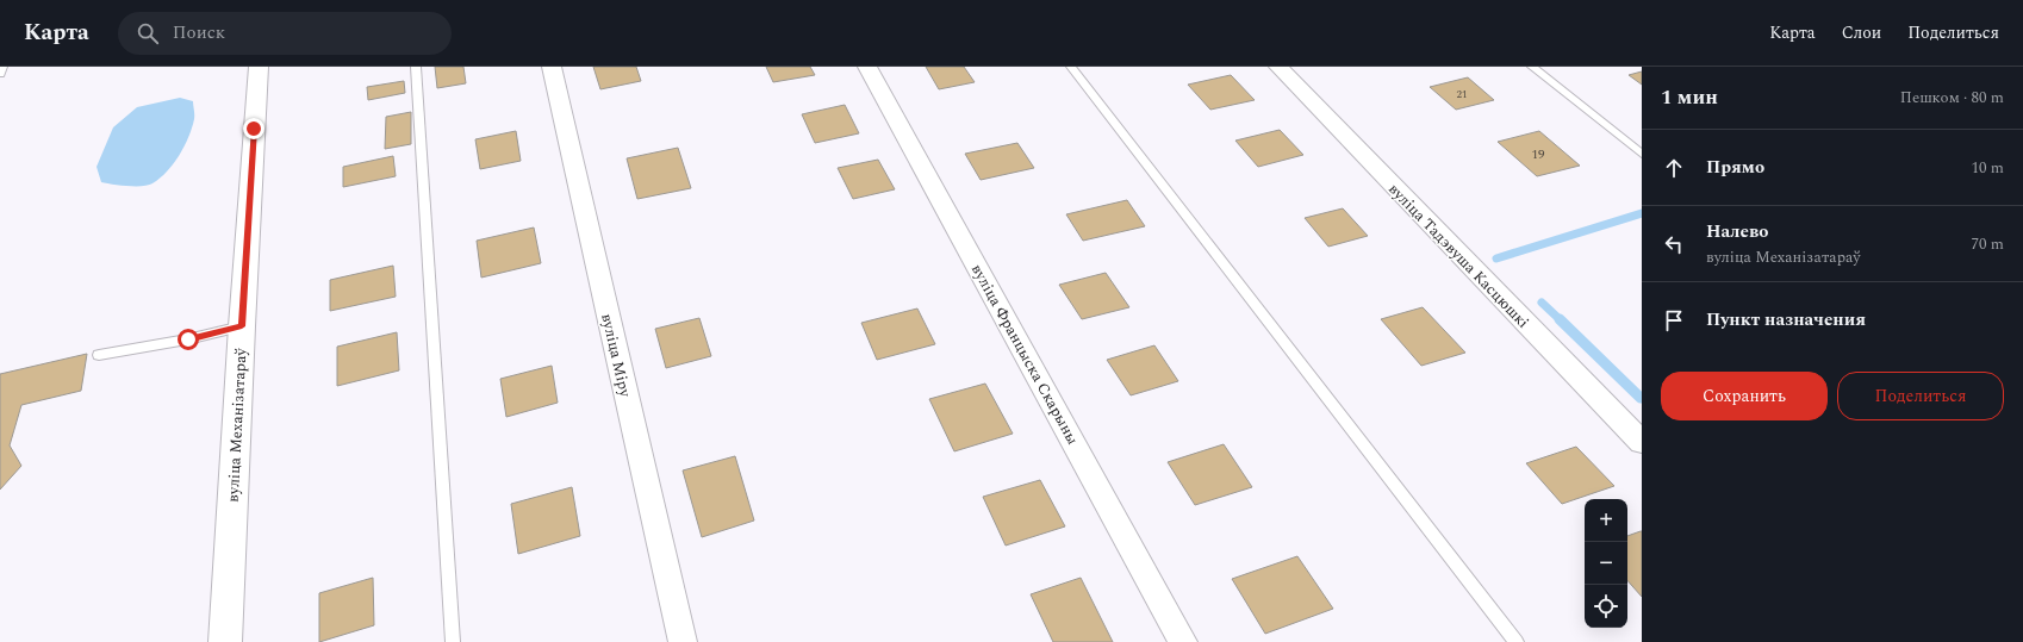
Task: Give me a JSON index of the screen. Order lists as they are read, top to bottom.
{
  "streets": {
    "street": [
      "вуліца Тадэвуша Касцюшкі",
      "вуліца Францыска Скарыны",
      "вуліца Міру",
      "вуліца Механізатараў"
    ]
  },
  "house_numbers": ["21", "19"],
  "page": {
    "header": "Карта",
    "search": "Поиск",
    "nav": ["Карта", "Слои", "Поделиться"],
    "heading": ["1 мин", "Пешком · 80 m"],
    "list": [
      ["Прямо", "10 m"],
      ["Налево", "вуліца Механізатараў", "70 m"],
      "Пункт назначения"
    ],
    "buttons": ["Сохранить", "Поделиться"],
    "map_buttons": ["+", "−"]
  }
}
